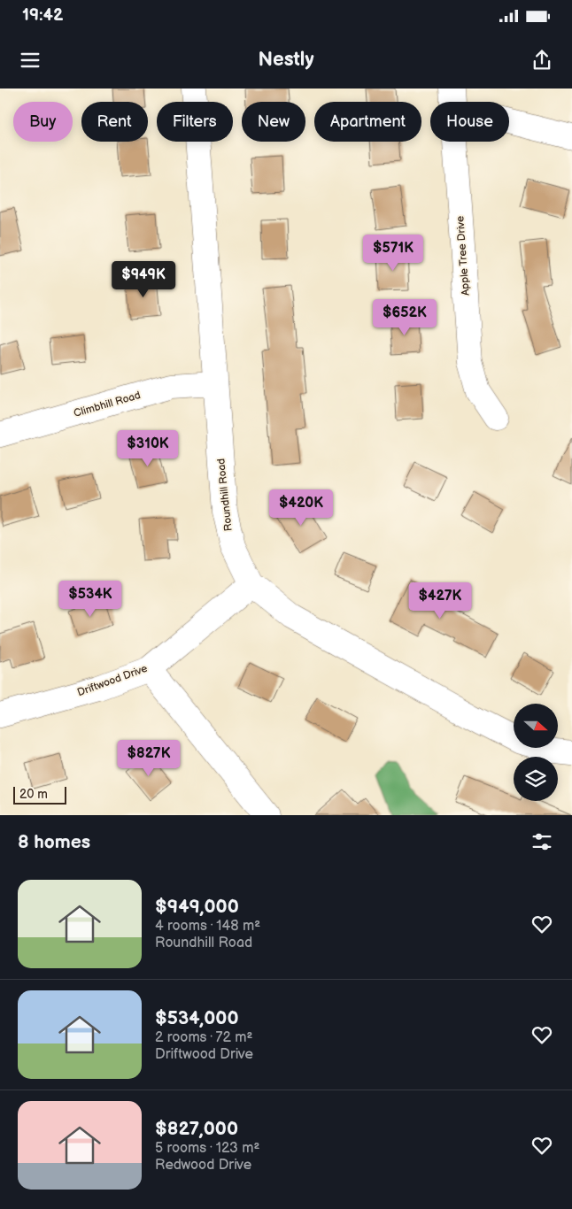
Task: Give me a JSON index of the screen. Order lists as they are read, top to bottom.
{
  "streets": {
    "street": [
      "Apple Tree Drive",
      "Climbhill Road",
      "Roundhill Road",
      "Driftwood Drive"
    ]
  },
  "crossings": [
    ["Climbhill Road", "Roundhill Road"],
    ["Roundhill Road", "Driftwood Drive"]
  ],
  "scale_bar": "20 m",
  "north": "right",
  "page": {
    "status": "19:42",
    "header": "Nestly",
    "chip": [
      "Buy",
      "Rent",
      "Filters",
      "New",
      "Apartment",
      "House"
    ],
    "price": [
      "$571K",
      "$949K",
      "$652K",
      "$310K",
      "$420K",
      "$534K",
      "$427K",
      "$827K"
    ],
    "scale": "20 m",
    "heading": "8 homes",
    "list": [
      {
        "name": "$949,000",
        "note": "4 rooms · 148 m² · Roundhill Road"
      },
      {
        "name": "$534,000",
        "note": "2 rooms · 72 m² · Driftwood Drive"
      },
      {
        "name": "$827,000",
        "note": "5 rooms · 123 m² · Redwood Drive"
      }
    ]
  }
}
